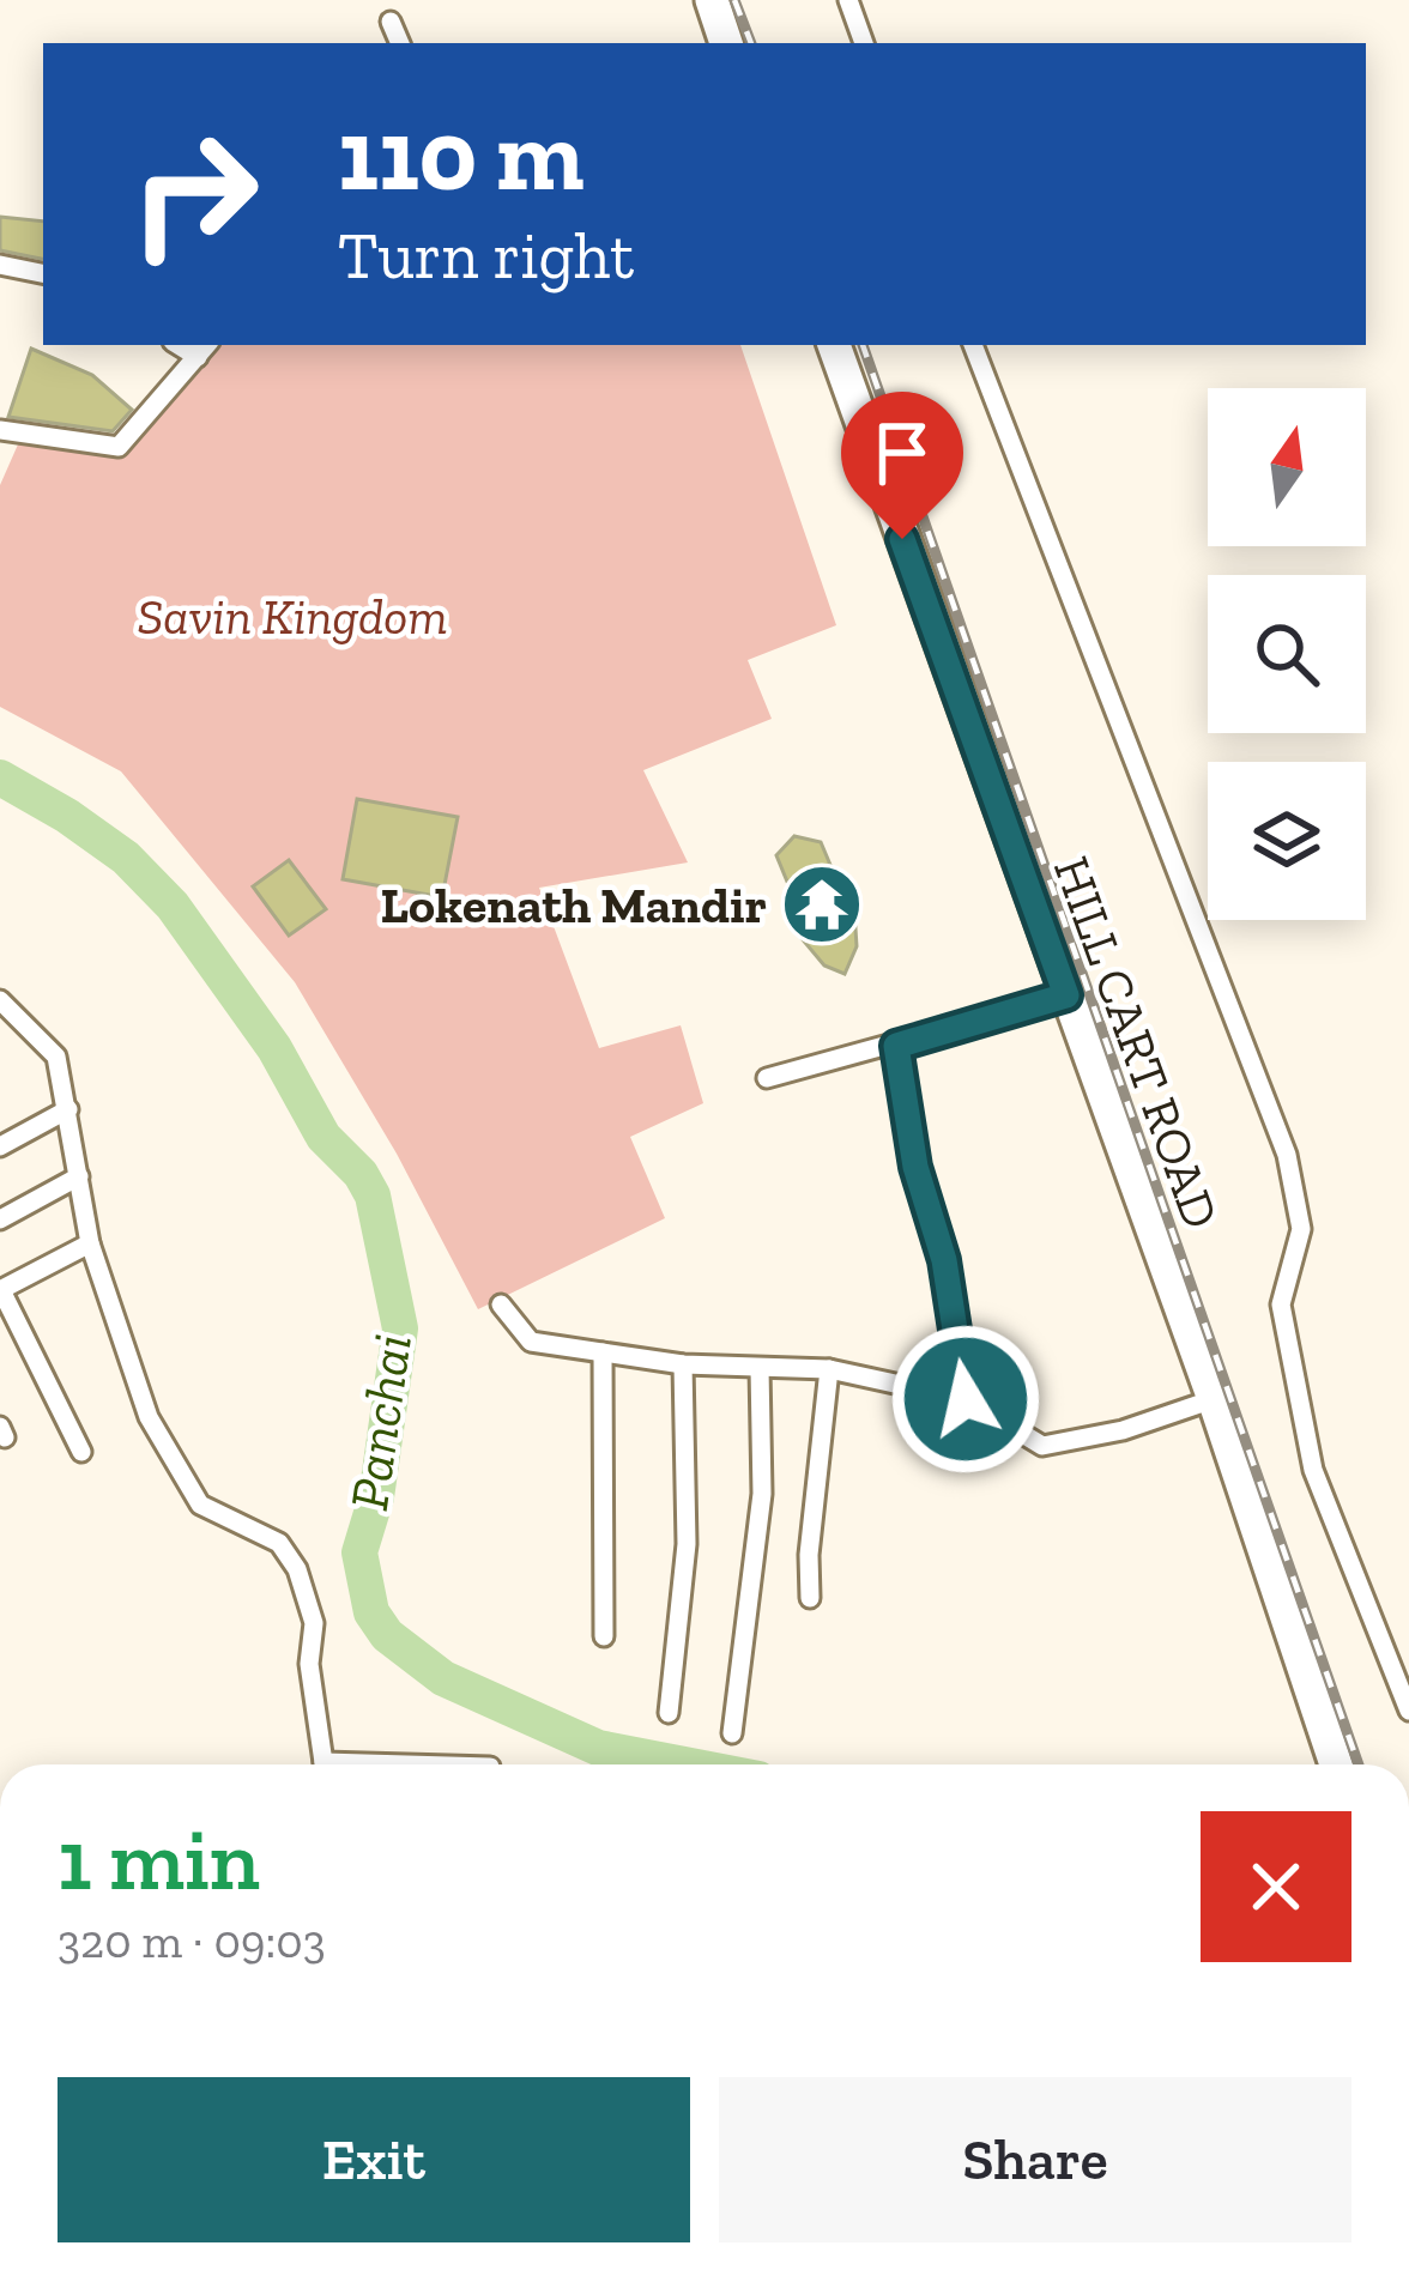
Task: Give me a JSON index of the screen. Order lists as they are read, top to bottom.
{
  "streets": {
    "highway": ["HILL CART ROAD"]
  },
  "water": ["Panchai"],
  "parks": ["Savin Kingdom"],
  "places": {
    "temple": ["Lokenath Mandir"]
  },
  "north": "top",
  "page": {
    "turn": ["110 m", "Turn right"],
    "heading": ["1 min", "320 m · 09:03"],
    "buttons": ["Exit", "Share"]
  }
}
